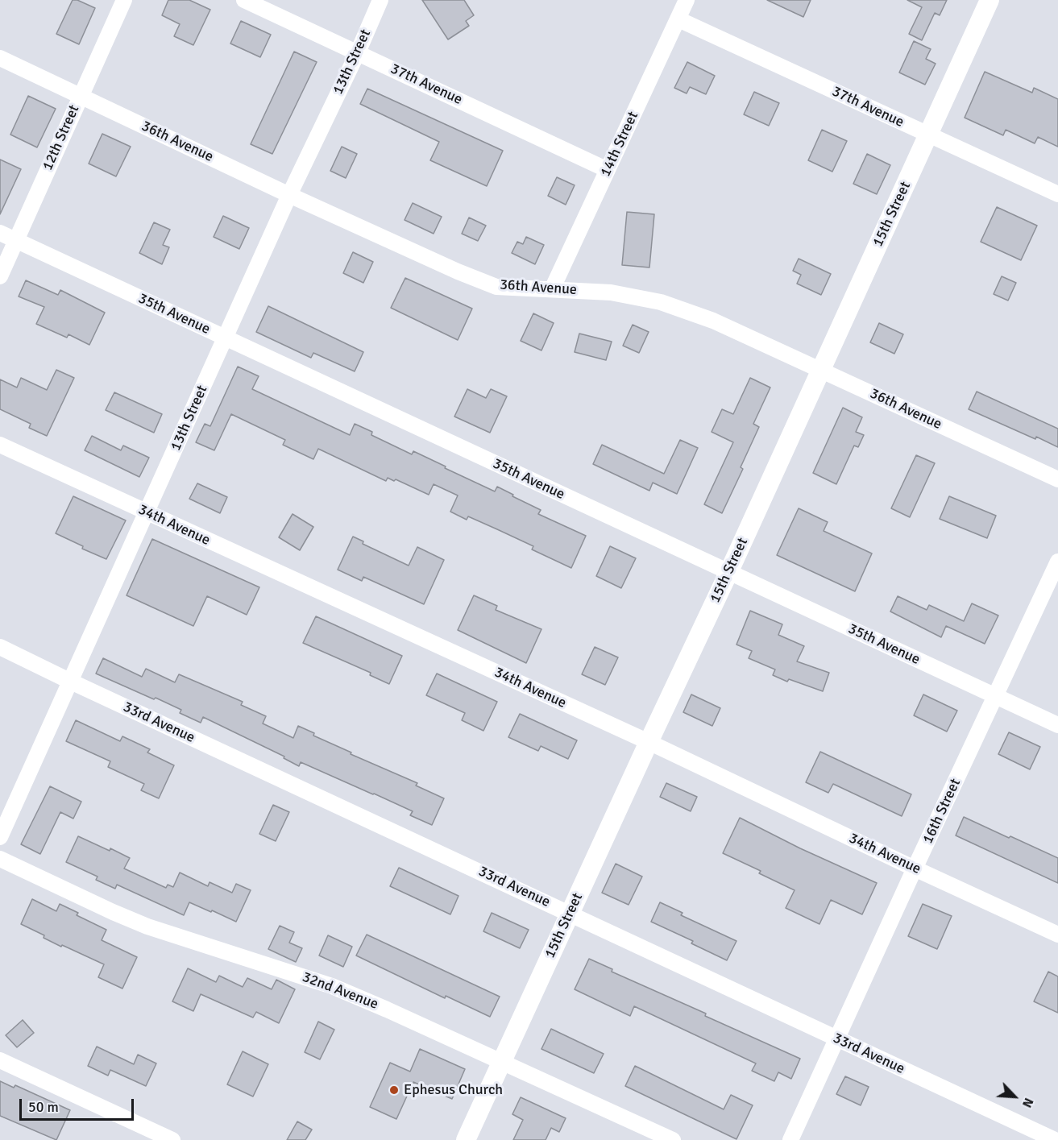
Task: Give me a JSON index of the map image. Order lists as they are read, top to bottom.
{
  "streets": {
    "street": [
      "13th Street",
      "37th Avenue",
      "12th Street",
      "36th Avenue",
      "14th Street",
      "15th Street",
      "35th Avenue",
      "34th Avenue",
      "33rd Avenue",
      "16th Street",
      "32nd Avenue"
    ]
  },
  "crossings": [
    ["13th Street", "37th Avenue"],
    ["13th Street", "36th Avenue"],
    ["13th Street", "35th Avenue"],
    ["13th Street", "34th Avenue"],
    ["13th Street", "33rd Avenue"],
    ["37th Avenue", "14th Street"],
    ["37th Avenue", "15th Street"],
    ["12th Street", "36th Avenue"],
    ["12th Street", "35th Avenue"],
    ["36th Avenue", "14th Street"],
    ["36th Avenue", "15th Street"],
    ["15th Street", "35th Avenue"],
    ["15th Street", "34th Avenue"],
    ["15th Street", "33rd Avenue"],
    ["15th Street", "32nd Avenue"],
    ["35th Avenue", "16th Street"],
    ["34th Avenue", "16th Street"],
    ["33rd Avenue", "16th Street"]
  ],
  "places": ["Ephesus Church"],
  "scale_bar": "50 m",
  "north": "bottom right"
}
